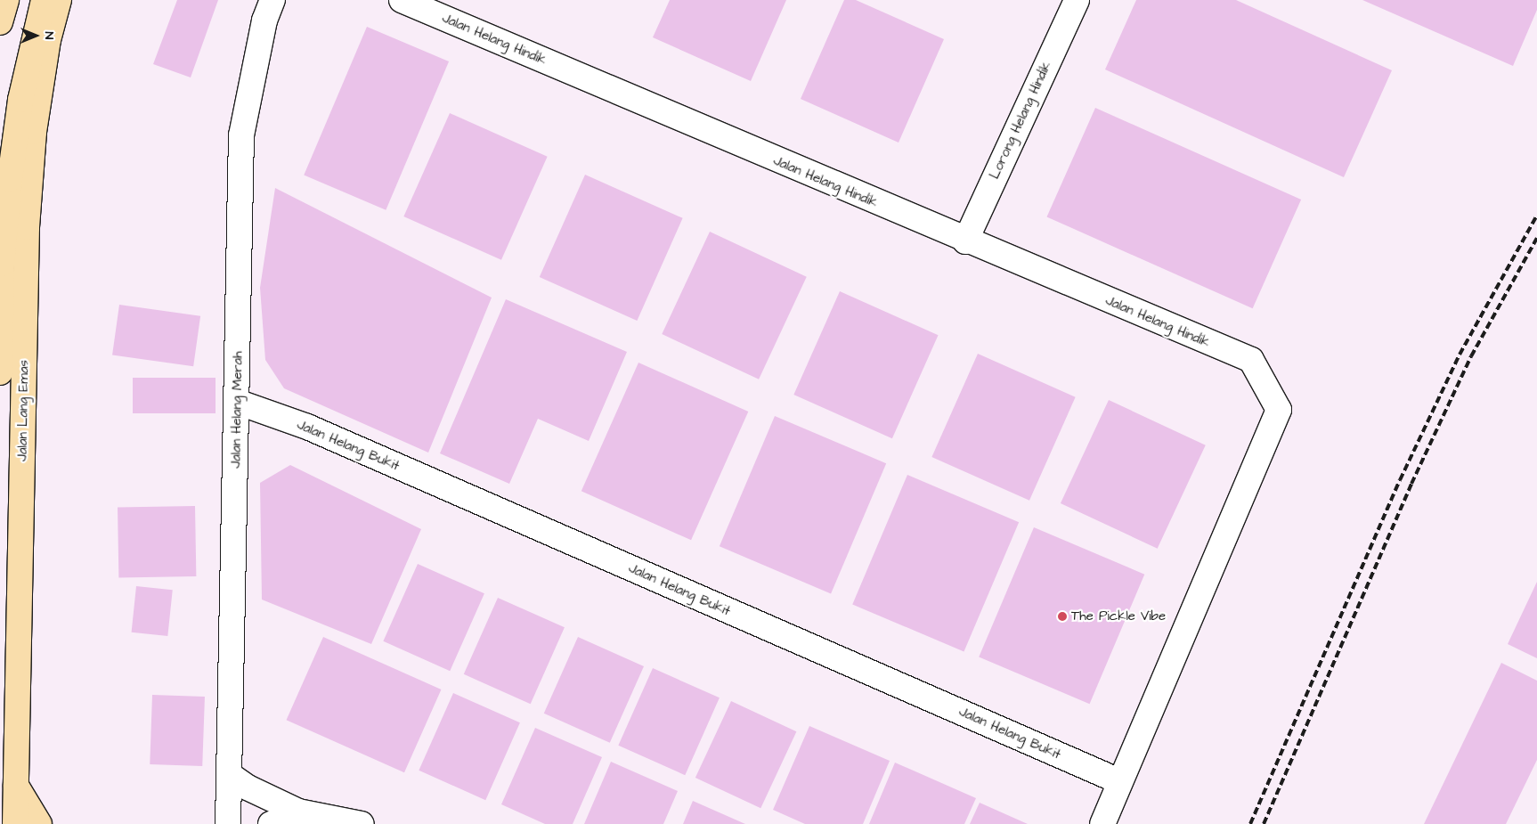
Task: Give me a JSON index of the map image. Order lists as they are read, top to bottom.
{
  "streets": {
    "main road": ["Jalan Lang Emas"],
    "street": [
      "Jalan Helang Hindik",
      "Lorong Helang Hindik",
      "Jalan Helang Merah",
      "Jalan Helang Bukit"
    ]
  },
  "crossings": [
    ["Jalan Helang Hindik", "Lorong Helang Hindik"],
    ["Jalan Helang Hindik", "Jalan Helang Bukit"],
    ["Jalan Helang Merah", "Jalan Helang Bukit"]
  ],
  "places": ["The Pickle Vibe"],
  "north": "right"
}
